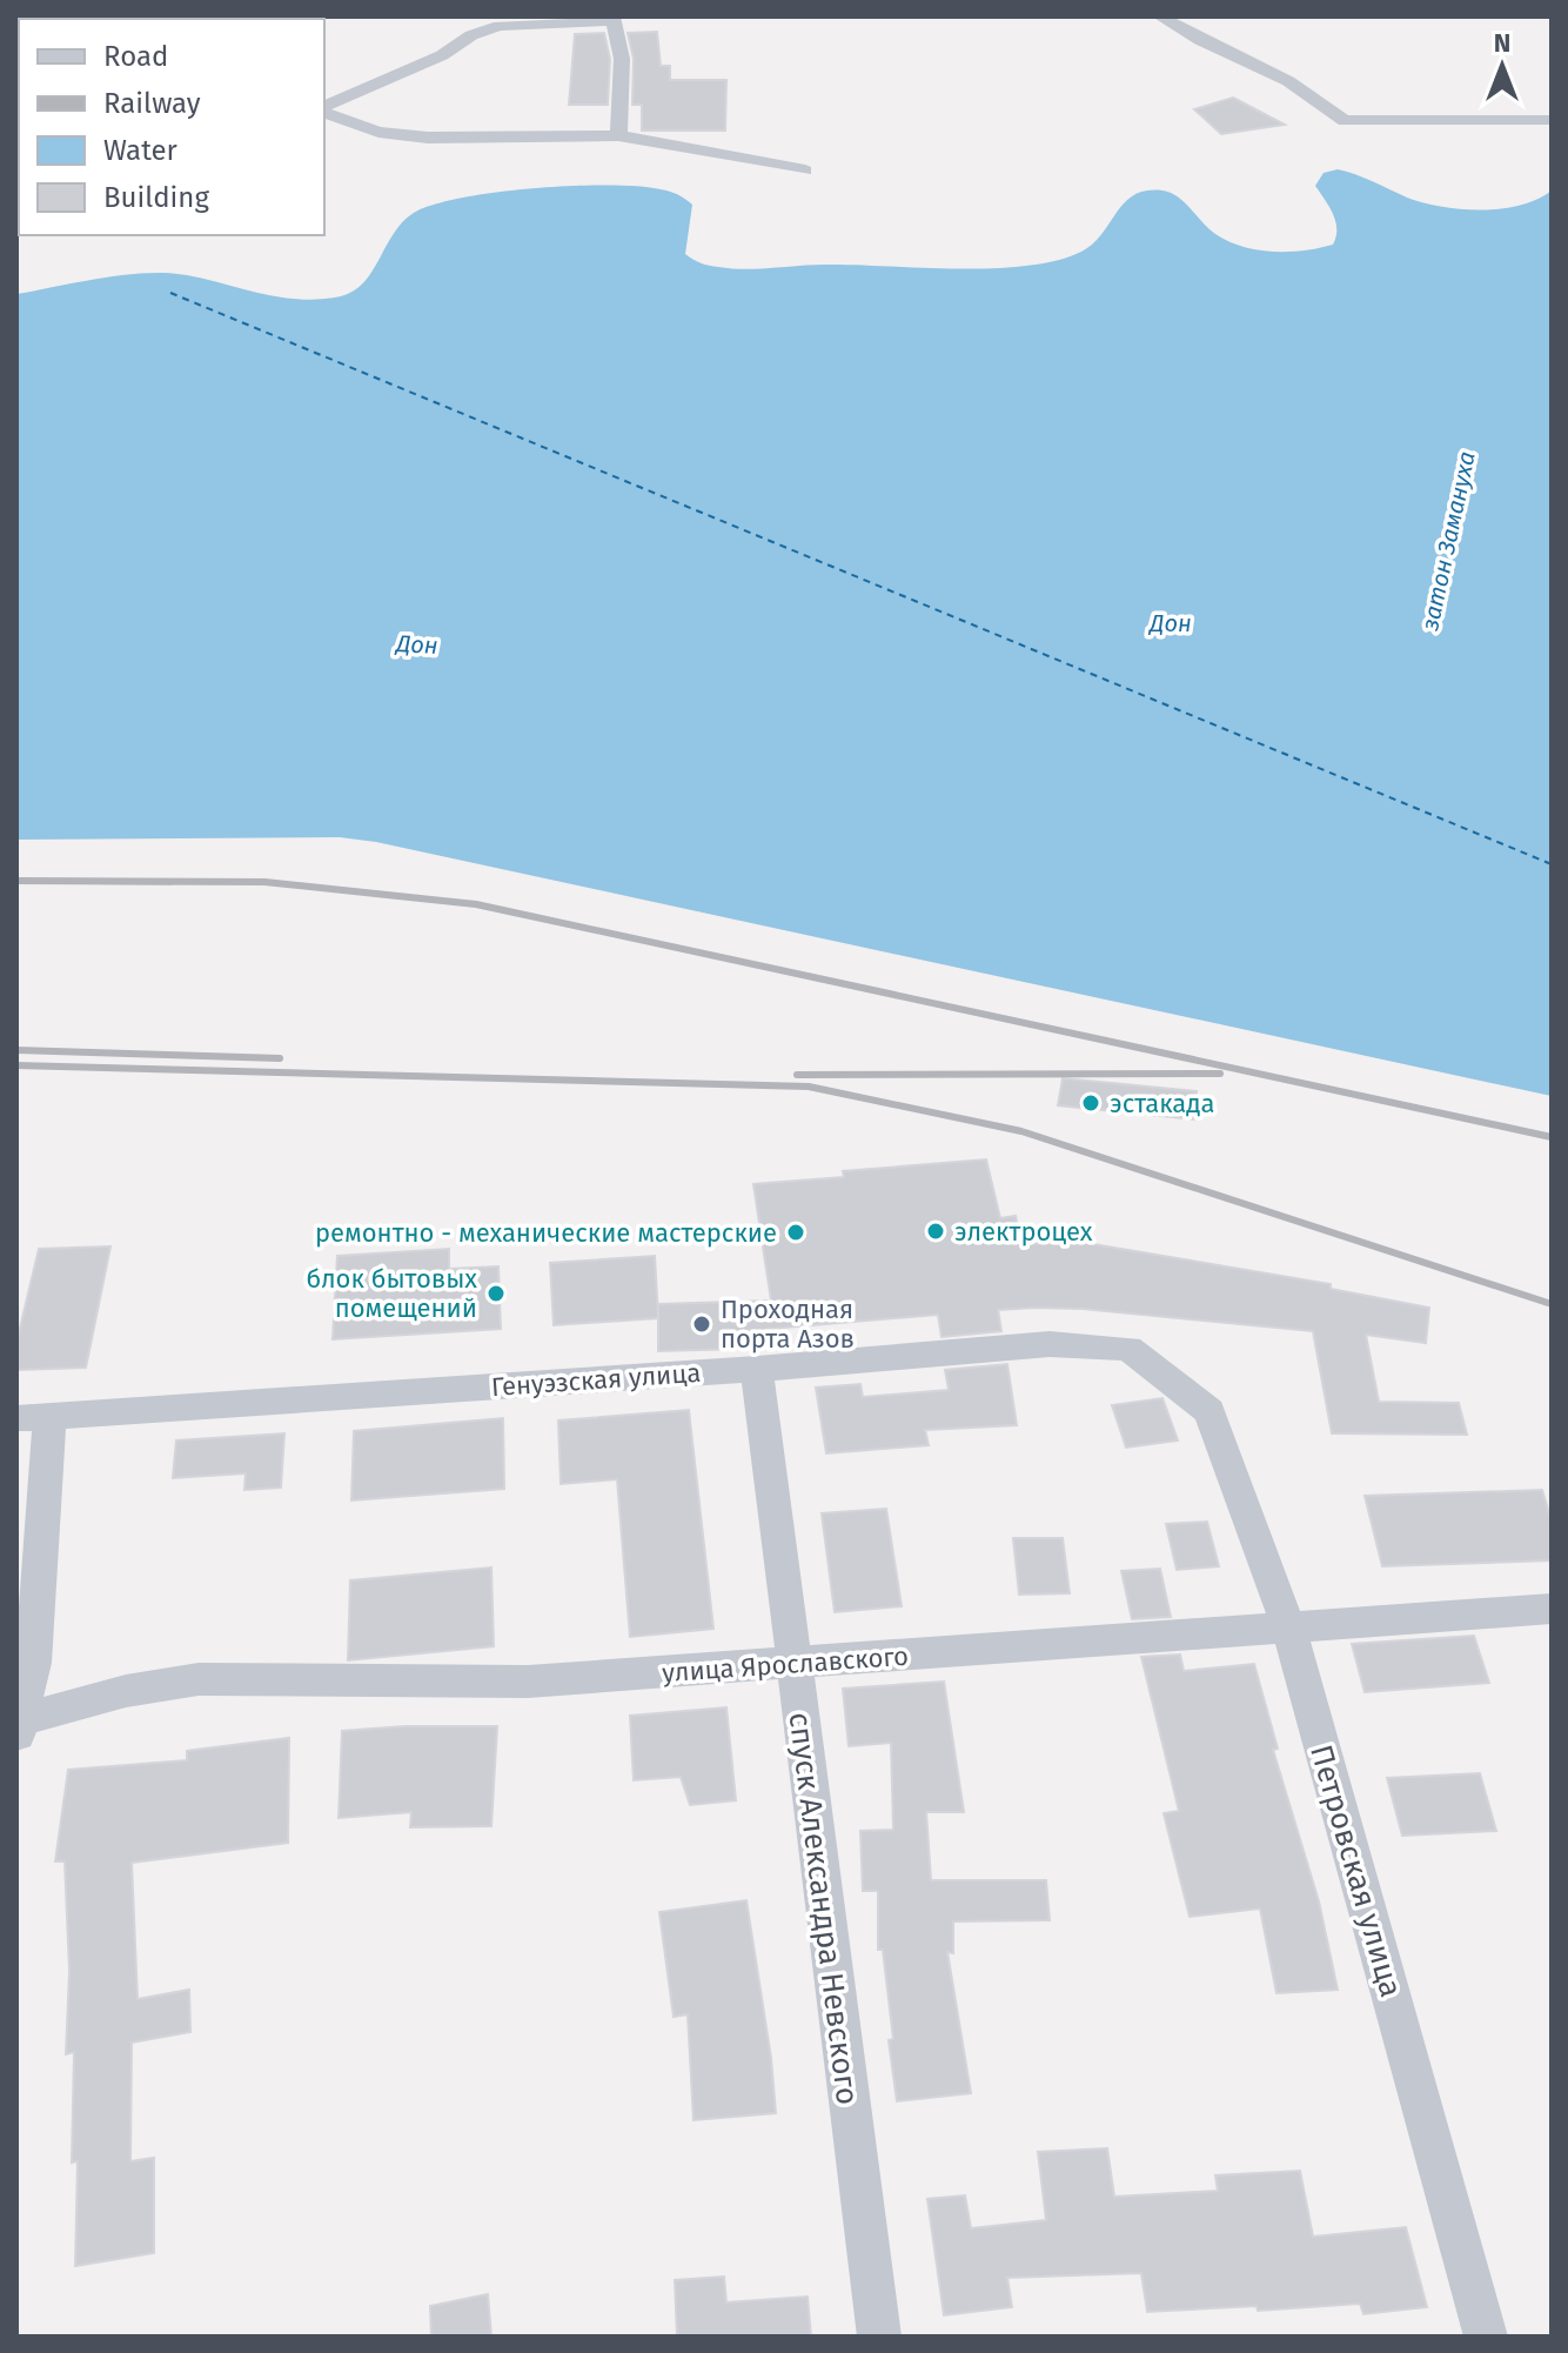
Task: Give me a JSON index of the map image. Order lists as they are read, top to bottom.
{
  "streets": {
    "street": [
      "Генуэзская улица",
      "улица Ярославского",
      "Петровская улица",
      "спуск Александра Невского"
    ]
  },
  "crossings": [
    ["Генуэзская улица", "Петровская улица"],
    ["Генуэзская улица", "спуск Александра Невского"],
    ["улица Ярославского", "Петровская улица"],
    ["улица Ярославского", "спуск Александра Невского"]
  ],
  "water": ["затон Замануха", "Дон"],
  "places": [
    "эстакада",
    "электроцех",
    "ремонтно - механические мастерские",
    "блок бытовых помещений",
    "Проходная порта Азов"
  ],
  "legend": [
    "Road",
    "Railway",
    "Water",
    "Building"
  ],
  "north": "top"
}
